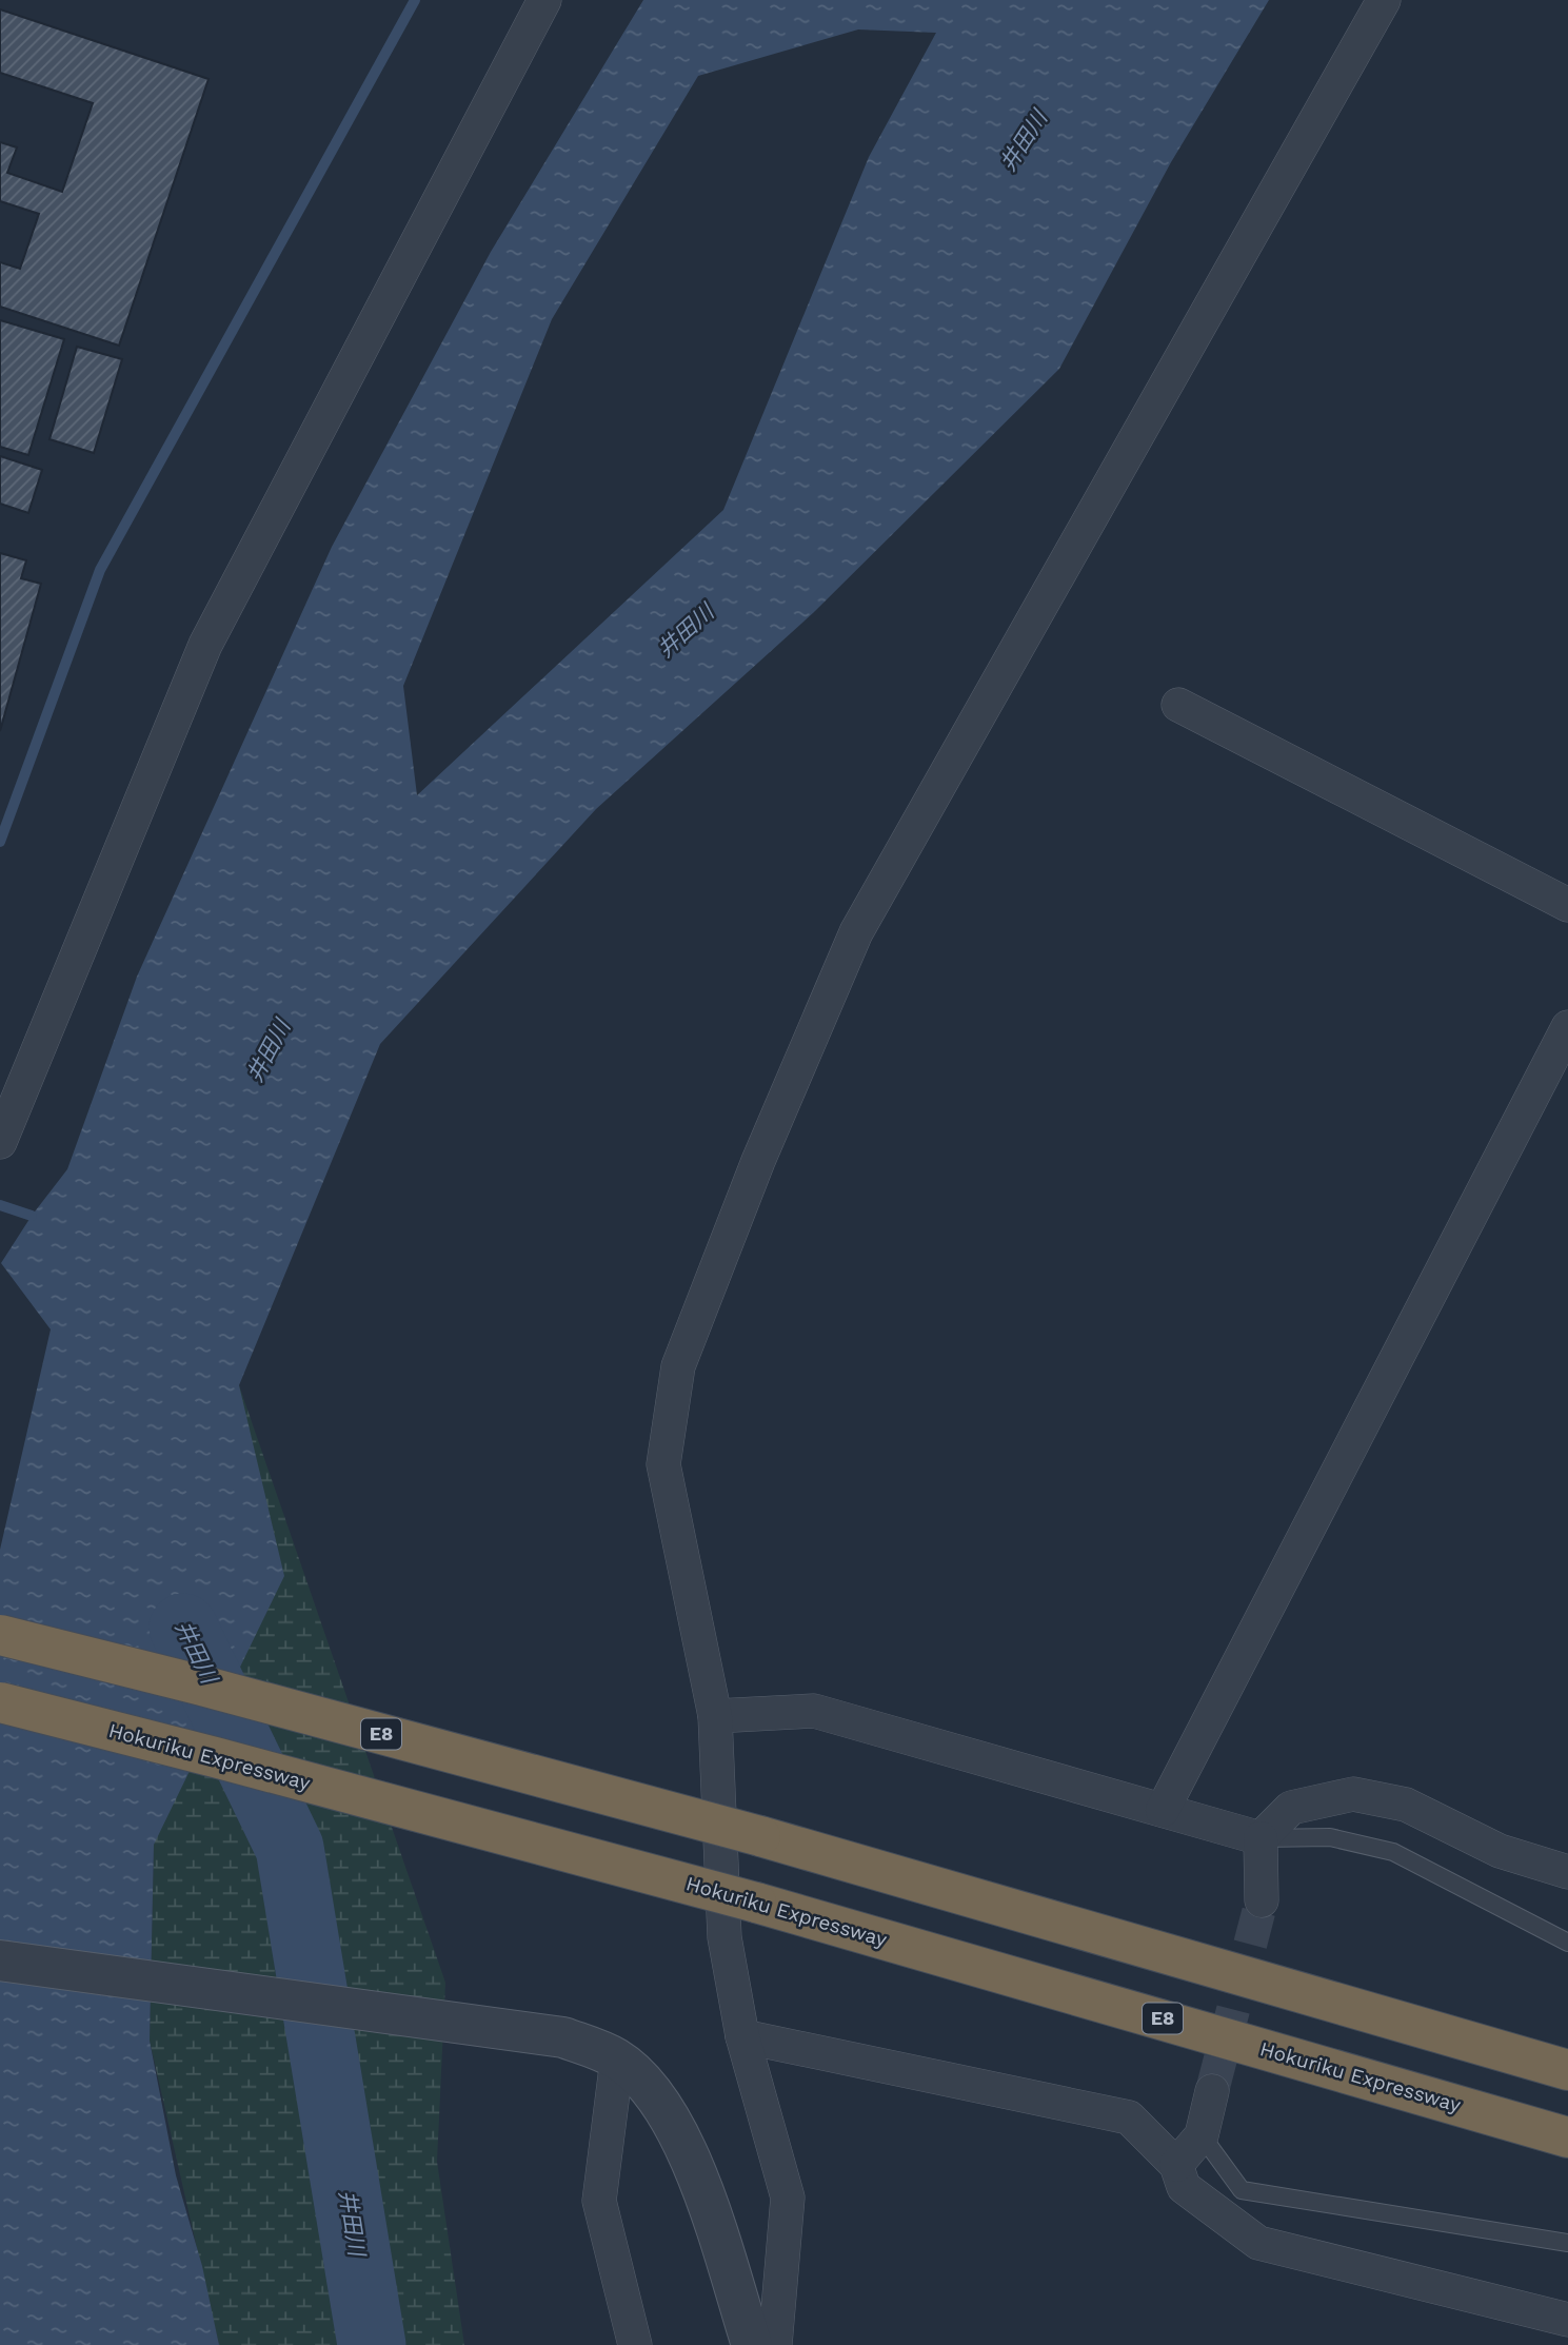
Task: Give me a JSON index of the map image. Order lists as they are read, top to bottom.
{
  "streets": {
    "highway": ["E8", "Hokuriku Expressway"]
  },
  "water": ["井田川"]
}
